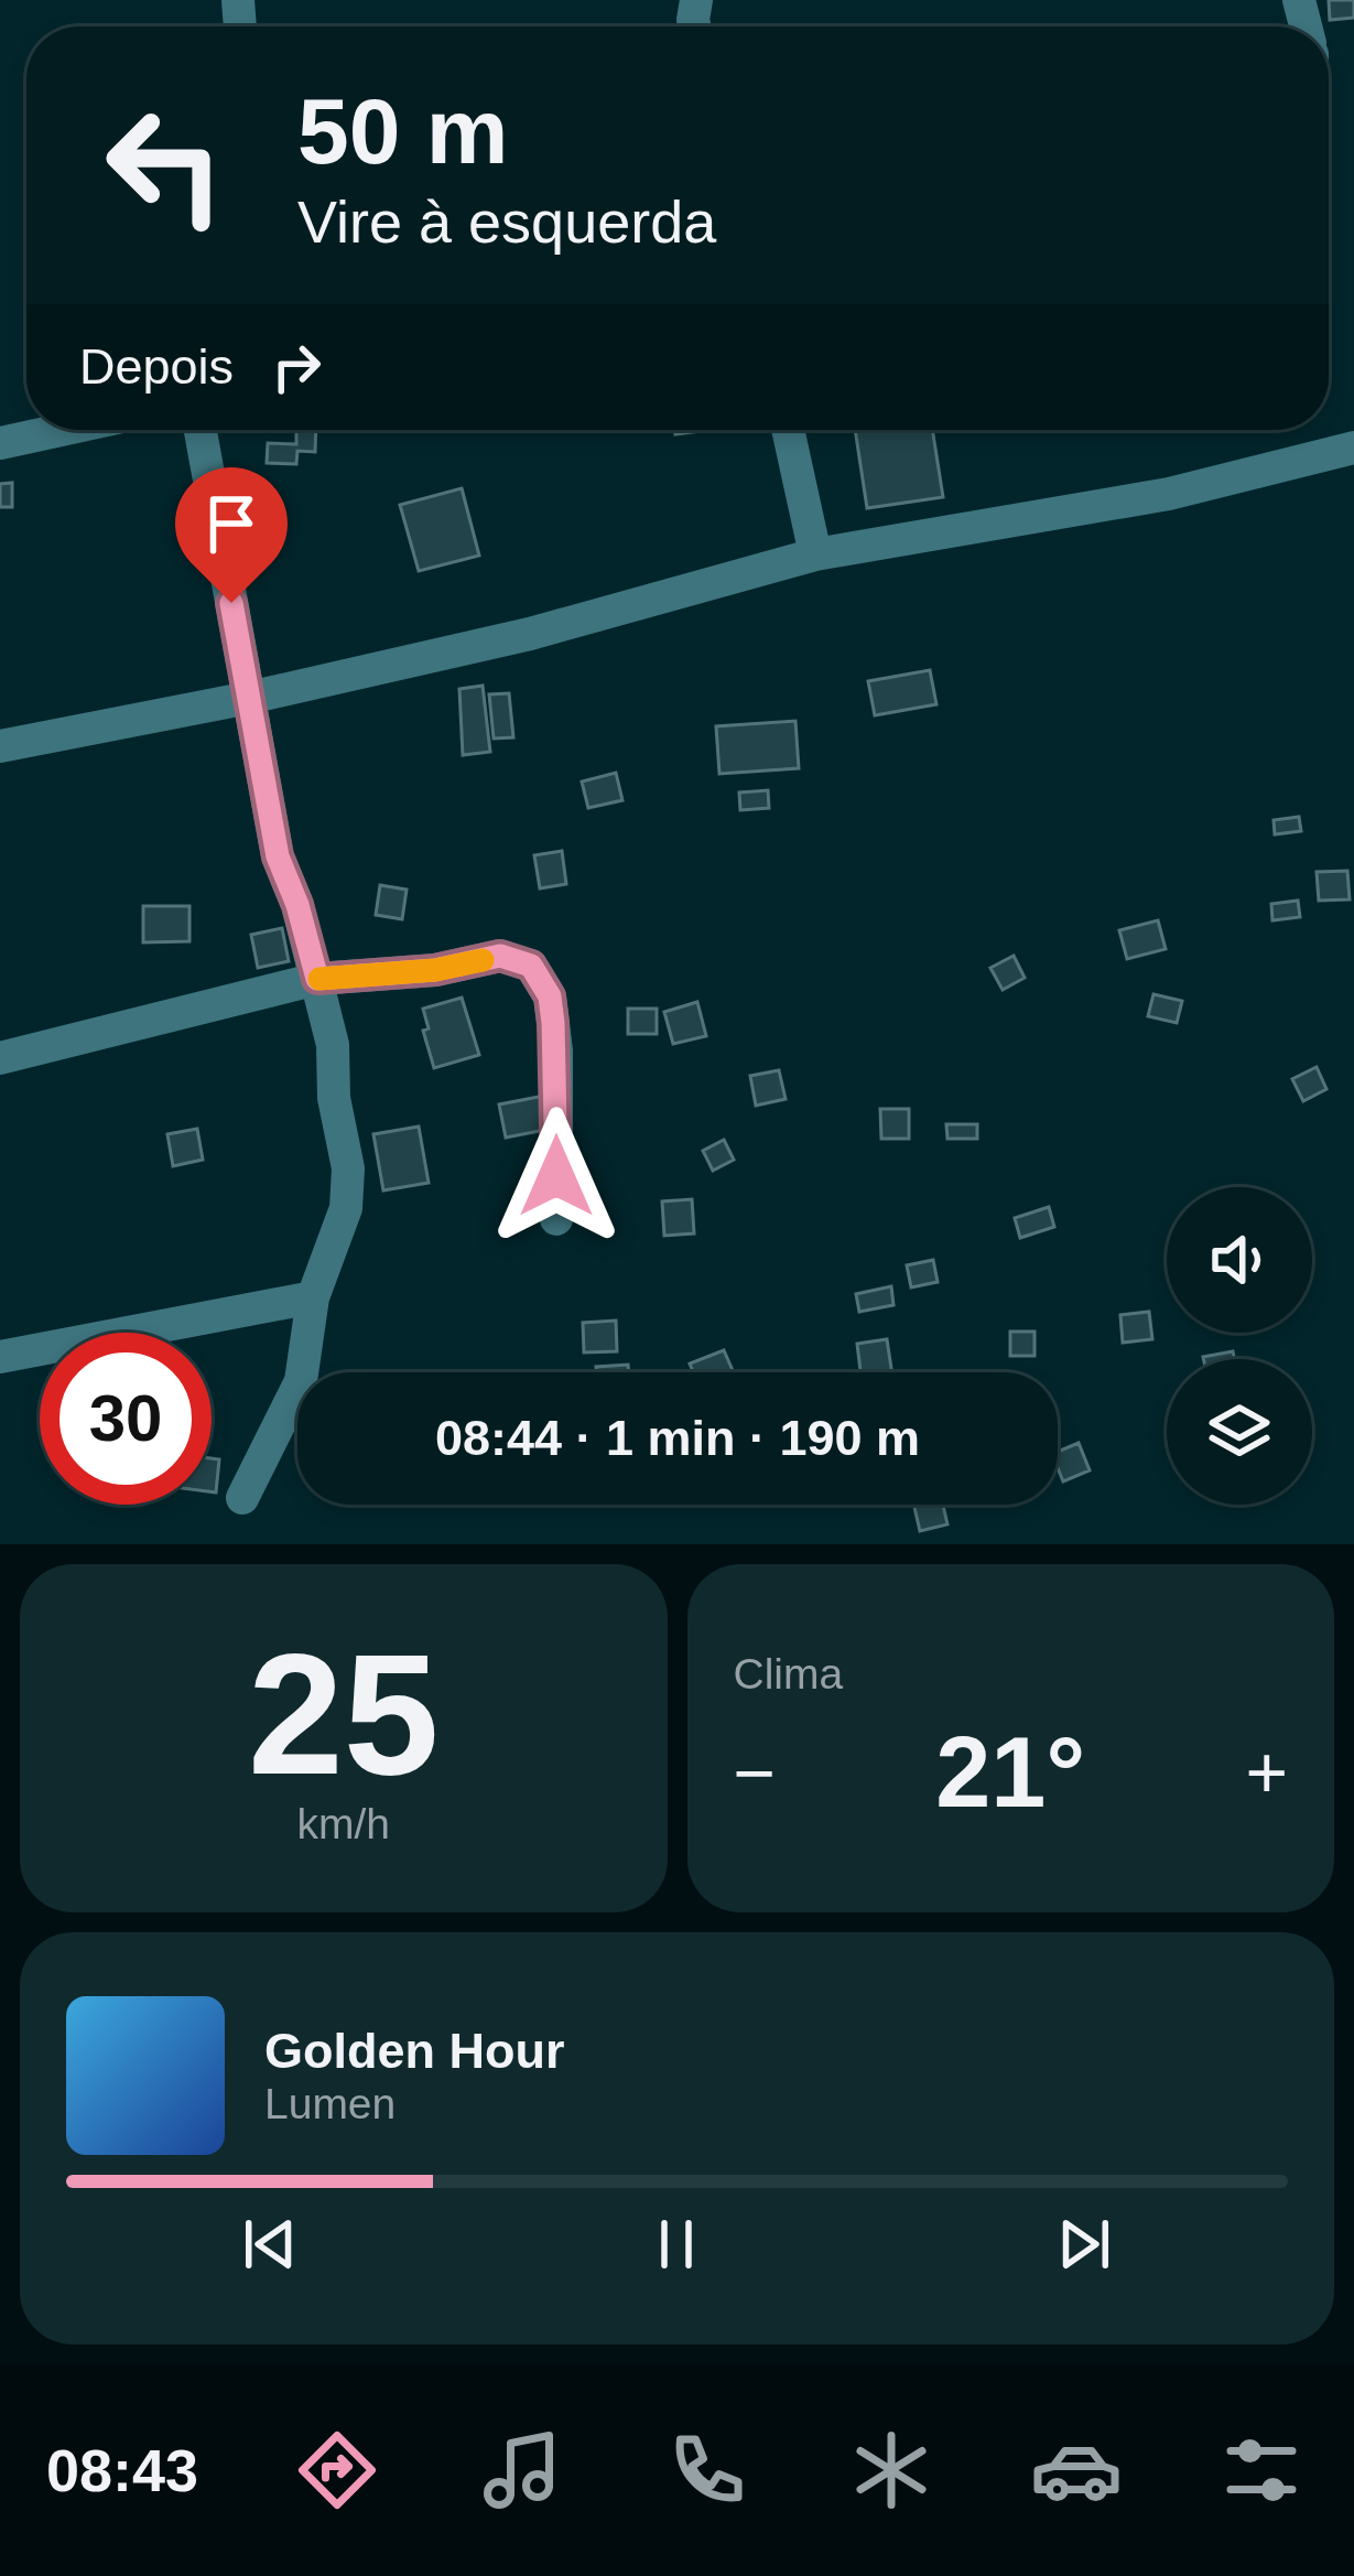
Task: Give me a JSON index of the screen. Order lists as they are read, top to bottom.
{
  "page": {
    "turn": ["50 m", "Vire à esquerda"],
    "then": "Depois",
    "limit": "30",
    "trip": "08:44 · 1 min · 190 m",
    "tile": [
      ["25", "km/h"],
      "Clima"
    ],
    "heat": ["−", "21°", "+"],
    "song": ["Golden Hour", "Lumen"],
    "tabs": "08:43"
  }
}
